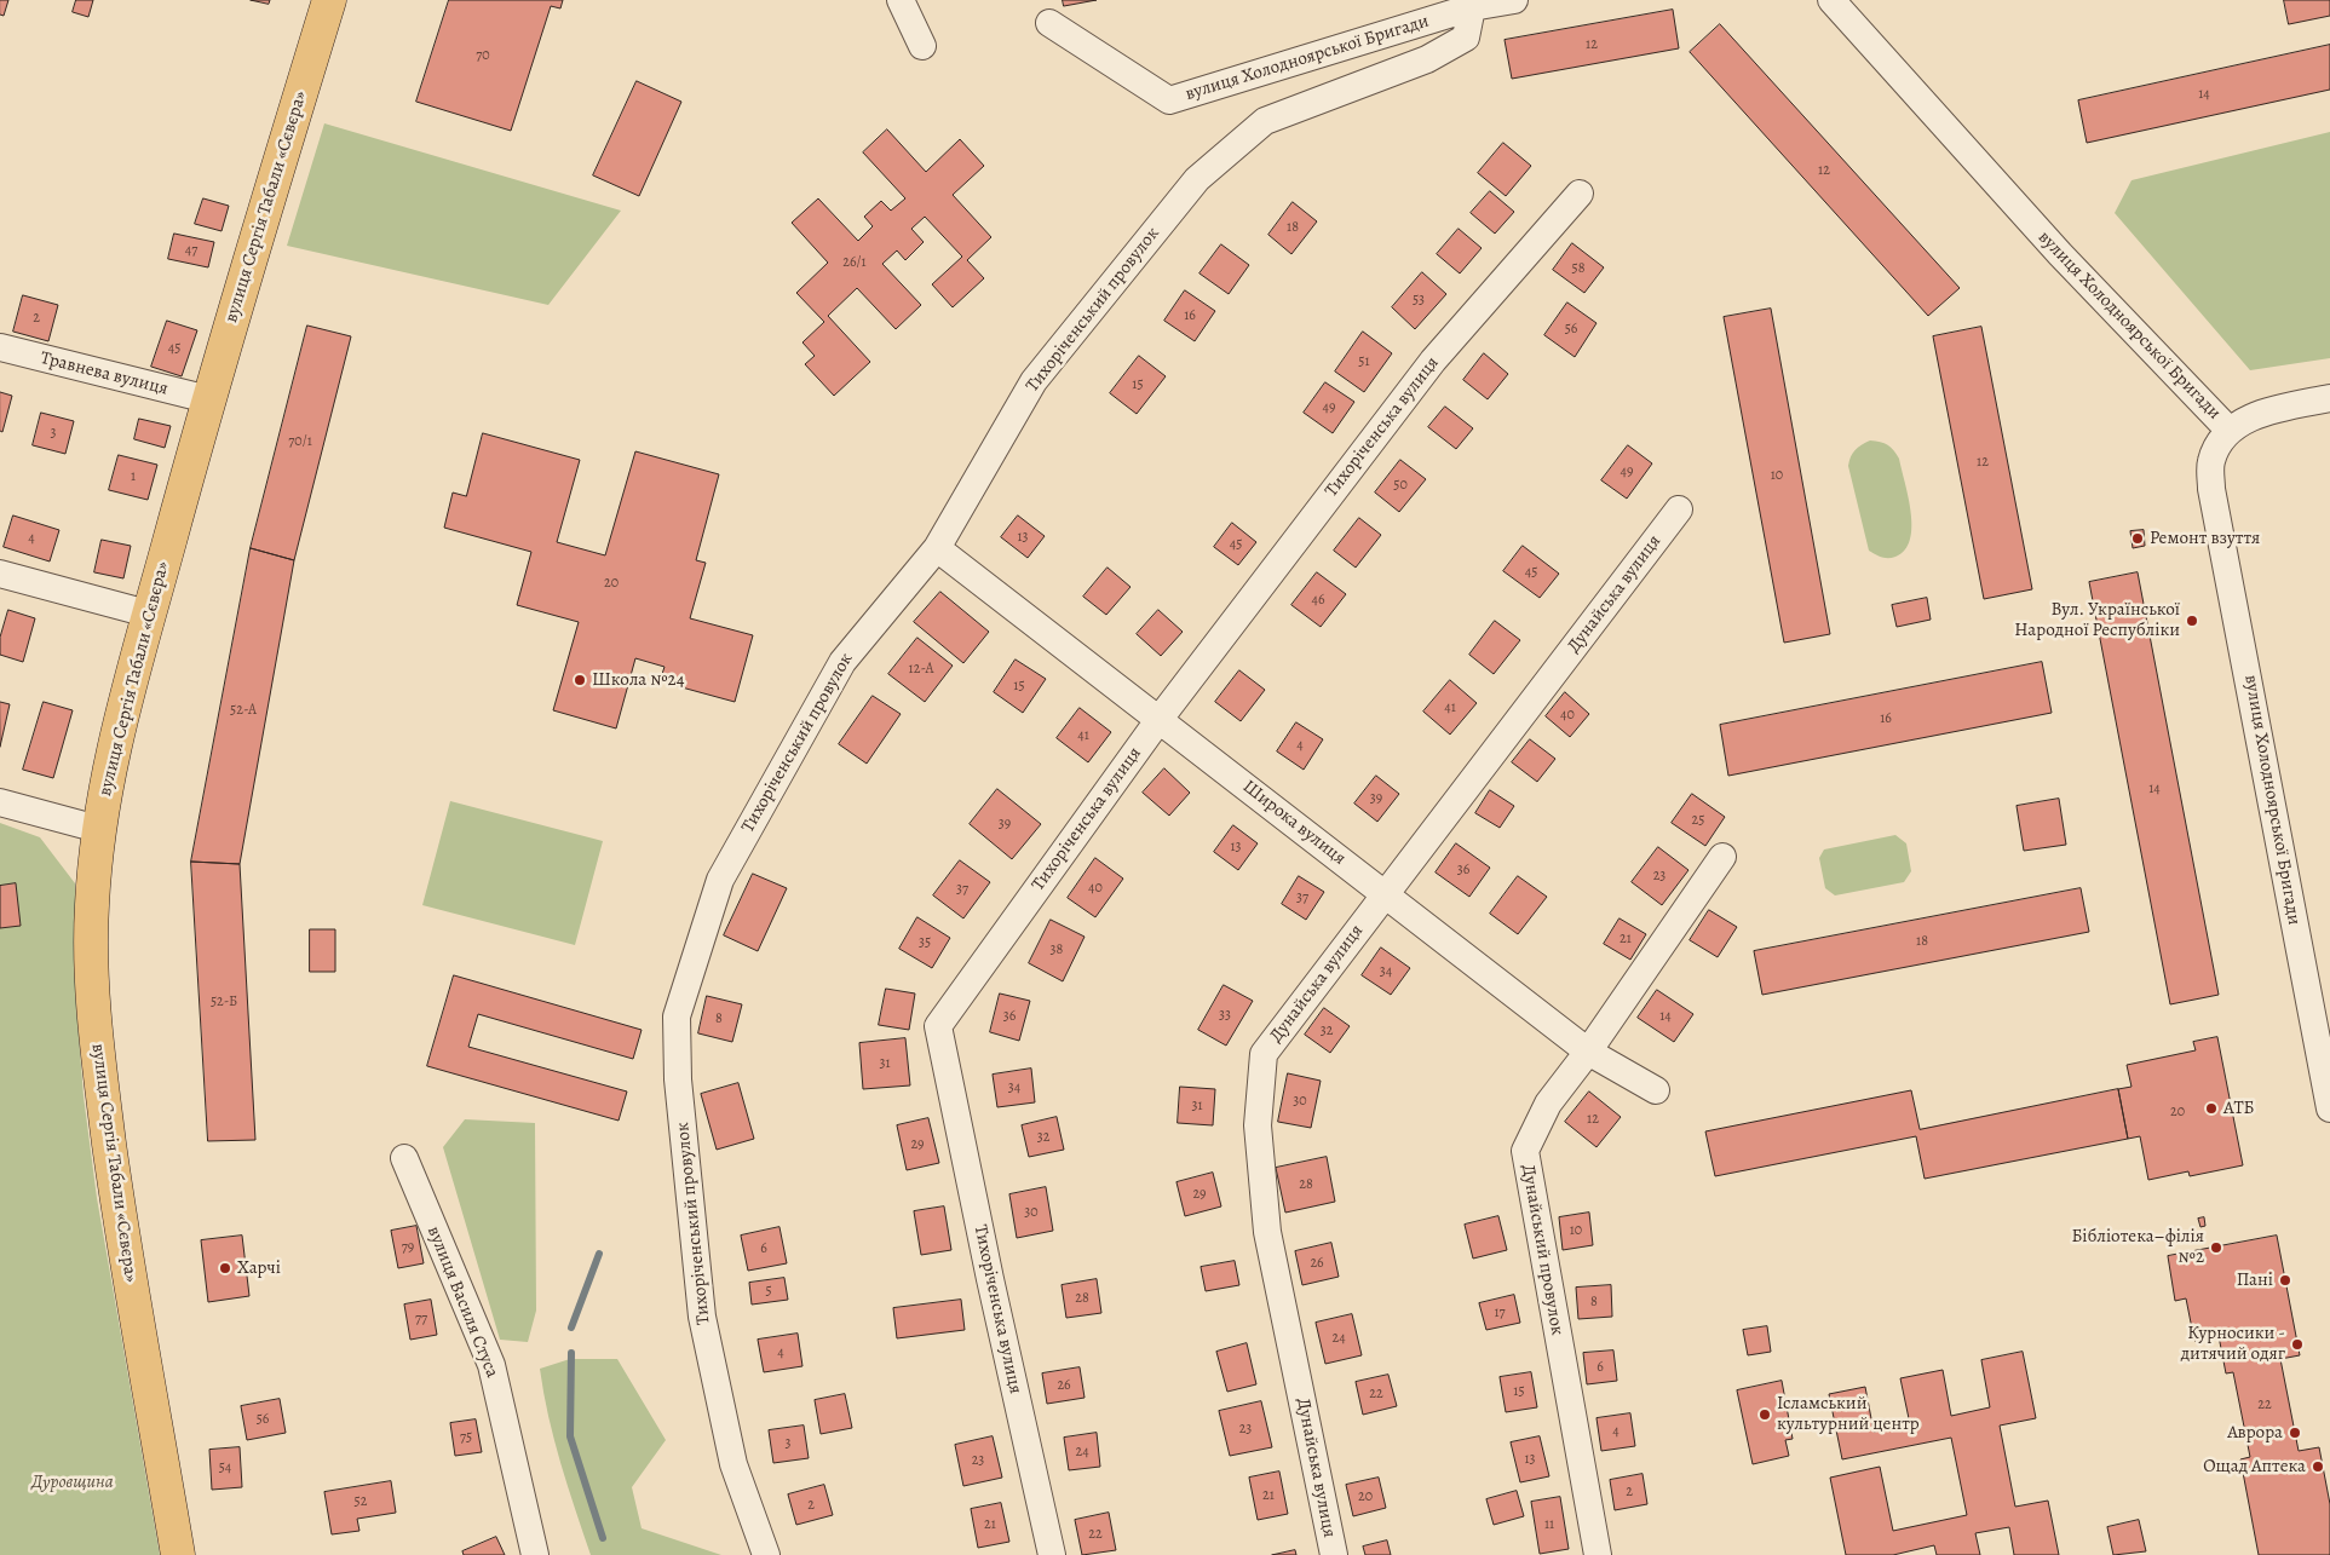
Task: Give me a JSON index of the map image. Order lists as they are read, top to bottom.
{
  "streets": {
    "main road": ["вулиця Сергія Табали «Сєвєра»"],
    "street": [
      "вулиця Холодноярської Бригади",
      "Тихоріченський провулок",
      "Травнева вулиця",
      "Тихоріченська вулиця",
      "Дунайська вулиця",
      "Широка вулиця",
      "Дунайський провулок",
      "вулиця Василя Стуса"
    ]
  },
  "crossings": [
    ["вулиця Холодноярської Бригади", "Тихоріченський провулок"],
    ["вулиця Сергія Табали «Сєвєра»", "Травнева вулиця"],
    ["Тихоріченський провулок", "Широка вулиця"],
    ["Тихоріченська вулиця", "Широка вулиця"],
    ["Дунайська вулиця", "Широка вулиця"],
    ["Широка вулиця", "Дунайський провулок"]
  ],
  "parks": ["Дуровщина"],
  "places": [
    "Ремонт взуття",
    "Вул. Української Народної Республіки",
    "Школа №24",
    "АТБ",
    "Бібліотека–філія №2",
    "Харчі",
    "Пані",
    "Курносики - дитячий одяг",
    "Ісламський культурний центр",
    "Аврора",
    "Ощад Аптека"
  ],
  "house_numbers": [
    "12",
    "70",
    "14",
    "12",
    "18",
    "47",
    "26/1",
    "58",
    "53",
    "16",
    "2",
    "56",
    "45",
    "51",
    "15",
    "49",
    "3",
    "70/1",
    "12",
    "49",
    "10",
    "1",
    "50",
    "13",
    "4",
    "45",
    "45",
    "20",
    "46",
    "12-А",
    "15",
    "41",
    "52-А",
    "40",
    "16",
    "41",
    "4",
    "14",
    "39",
    "25",
    "39",
    "13",
    "36",
    "23",
    "40",
    "37",
    "37",
    "21",
    "18",
    "35",
    "38",
    "34",
    "52-Б",
    "33",
    "36",
    "14",
    "8",
    "32",
    "31",
    "34",
    "30",
    "31",
    "20",
    "12",
    "32",
    "29",
    "28",
    "29",
    "30",
    "10",
    "79",
    "6",
    "26",
    "5",
    "28",
    "8",
    "17",
    "77",
    "24",
    "4",
    "6",
    "26",
    "15",
    "22",
    "22",
    "56",
    "23",
    "4",
    "75",
    "3",
    "24",
    "13",
    "23",
    "54",
    "2",
    "21",
    "20",
    "52",
    "2",
    "21",
    "11",
    "22"
  ]
}
